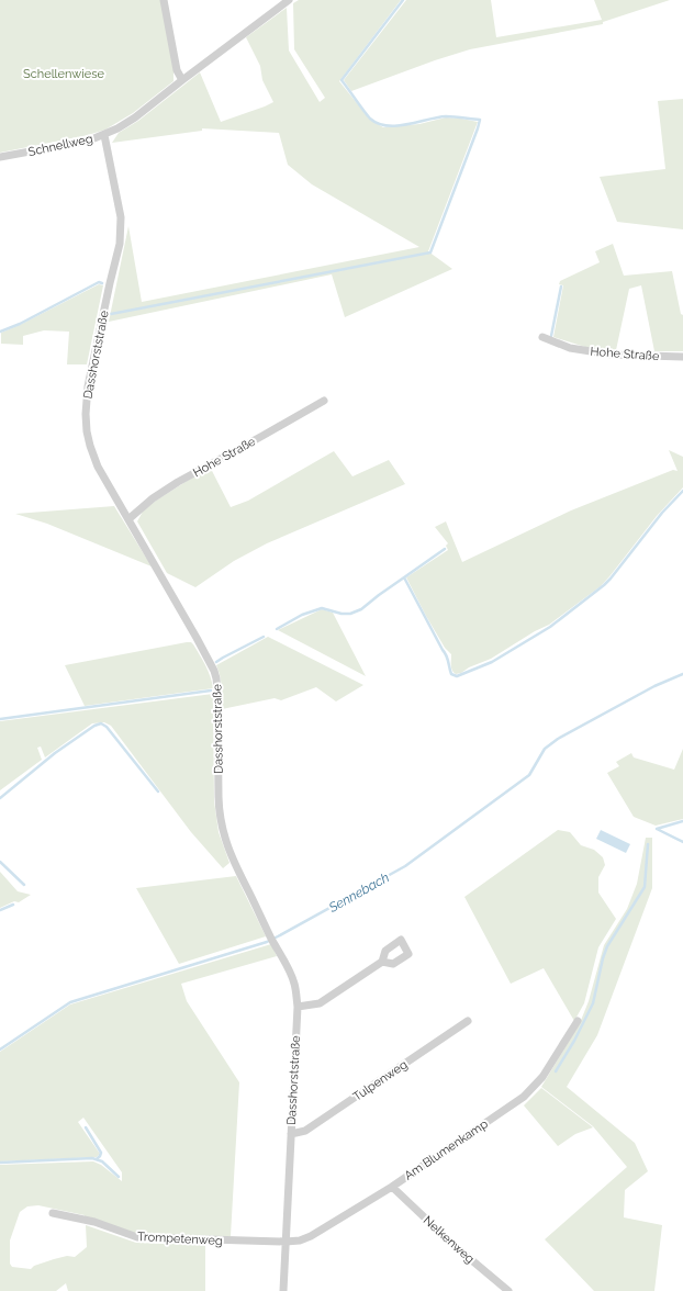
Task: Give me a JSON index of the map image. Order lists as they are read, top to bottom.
{
  "streets": {
    "street": [
      "Schnellweg",
      "Hohe Straße",
      "Dasshorststraße",
      "Tulpenweg",
      "Am Blumenkamp",
      "Trompetenweg",
      "Nelkenweg"
    ]
  },
  "crossings": [
    ["Schnellweg", "Dasshorststraße"],
    ["Hohe Straße", "Dasshorststraße"],
    ["Dasshorststraße", "Tulpenweg"],
    ["Dasshorststraße", "Am Blumenkamp"],
    ["Dasshorststraße", "Trompetenweg"],
    ["Am Blumenkamp", "Trompetenweg"],
    ["Am Blumenkamp", "Nelkenweg"]
  ],
  "water": ["Sennebach"],
  "parks": ["Schellenwiese"]
}
